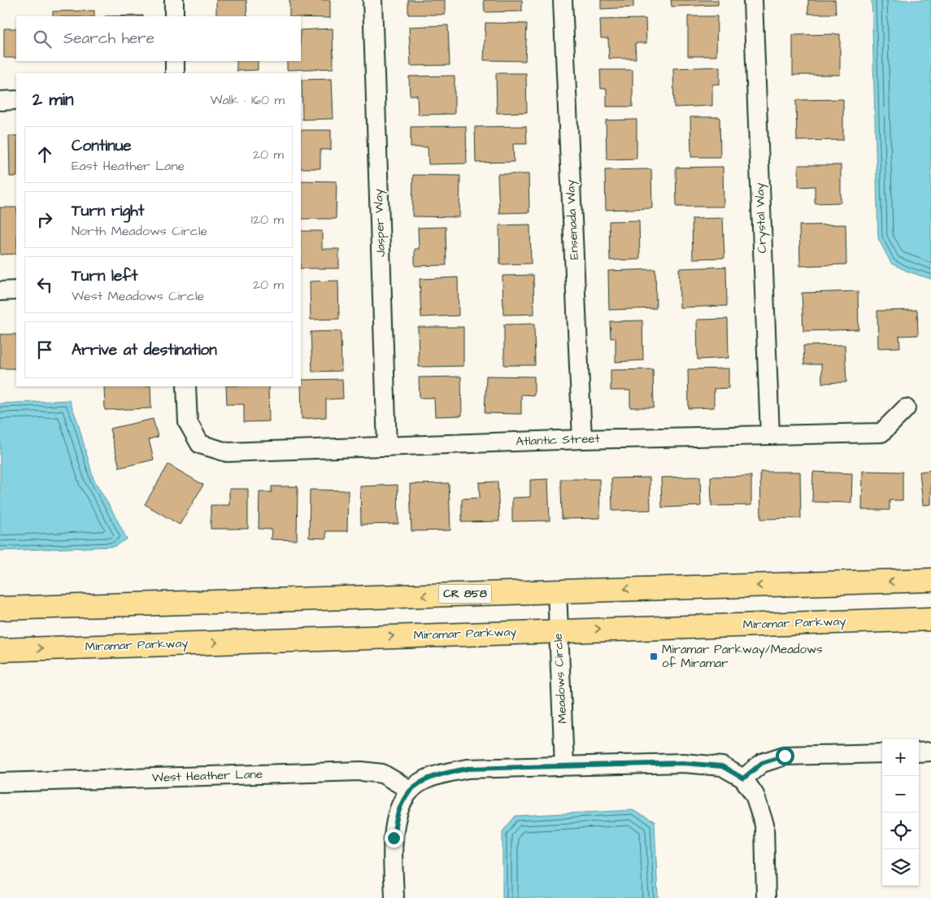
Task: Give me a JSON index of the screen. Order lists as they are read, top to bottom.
{
  "streets": {
    "main road": ["CR 858", "Miramar Parkway"],
    "street": [
      "Crystal Way",
      "Ensenada Way",
      "Jasper Way",
      "Atlantic Street",
      "Meadows Circle",
      "West Heather Lane"
    ]
  },
  "crossings": [
    ["Crystal Way", "Atlantic Street"],
    ["Ensenada Way", "Atlantic Street"],
    ["Jasper Way", "Atlantic Street"],
    ["CR 858", "Meadows Circle"],
    ["Miramar Parkway", "Meadows Circle"]
  ],
  "places": {
    "transit": ["Miramar Parkway/Meadows of Miramar"]
  },
  "page": {
    "search": "Search here",
    "heading": ["2 min", "Walk · 160 m"],
    "list": [
      ["Continue", "East Heather Lane", "20 m"],
      ["Turn right", "North Meadows Circle", "120 m"],
      ["Turn left", "West Meadows Circle", "20 m"],
      "Arrive at destination"
    ],
    "map_buttons": ["+", "−"]
  }
}
